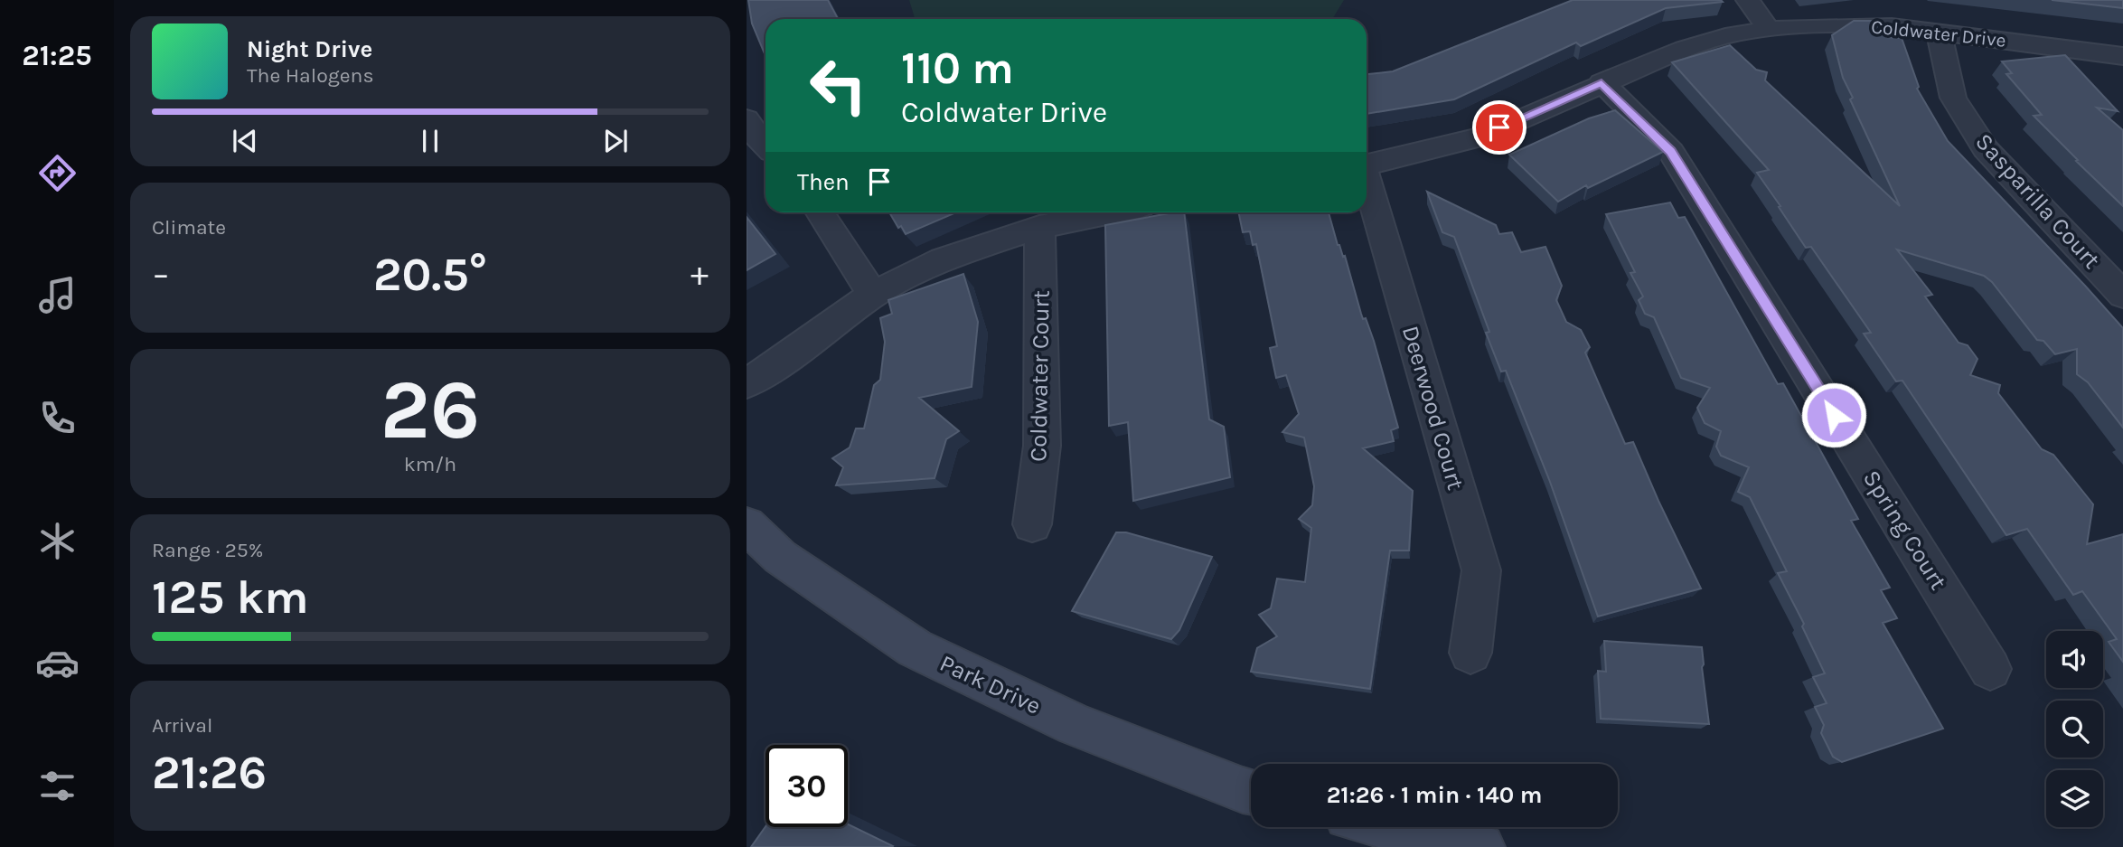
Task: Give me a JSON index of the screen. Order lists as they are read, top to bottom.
{
  "streets": {
    "street": [
      "Coldwater Drive",
      "Sasparilla Court",
      "Coldwater Court",
      "Deerwood Court",
      "Spring Court",
      "Park Drive"
    ]
  },
  "crossings": [
    ["Coldwater Drive", "Sasparilla Court"],
    ["Coldwater Drive", "Spring Court"]
  ],
  "page": {
    "tabs": "21:25",
    "turn": ["110 m", "Coldwater Drive"],
    "song": ["Night Drive", "The Halogens"],
    "then": "Then",
    "tile": [
      "Climate",
      ["26", "km/h"],
      ["Range · 25%", "125 km"],
      ["Arrival", "21:26"]
    ],
    "heat": ["−", "20.5°", "+"],
    "limit": "30",
    "trip": "21:26 · 1 min · 140 m"
  }
}
